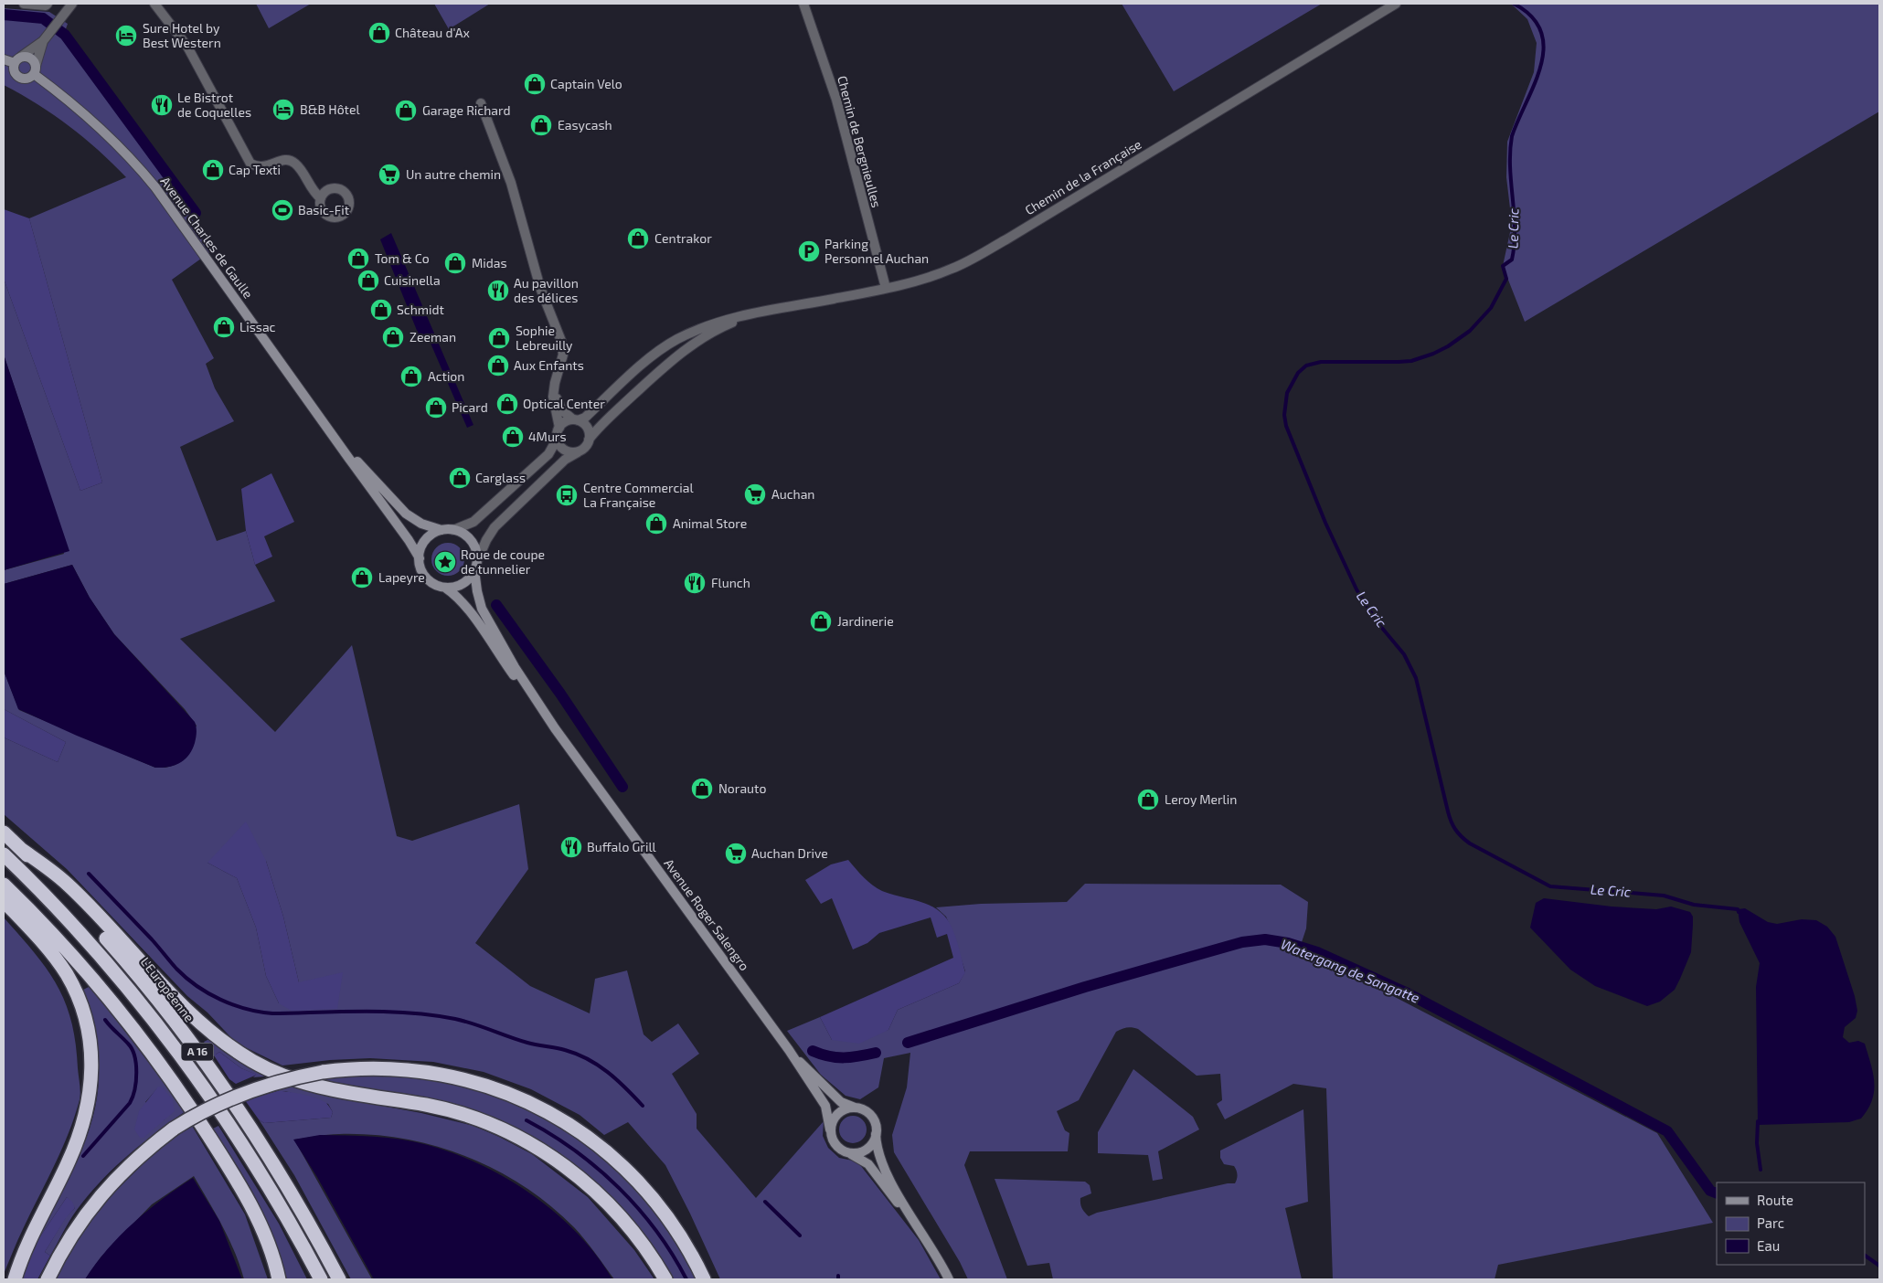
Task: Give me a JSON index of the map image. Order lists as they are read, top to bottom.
{
  "streets": {
    "highway": ["L'Européenne", "A 16"],
    "main road": ["Avenue Charles de Gaulle", "Avenue Roger Salengro"],
    "street": ["Chemin de Bergnieulles", "Chemin de la Française"]
  },
  "crossings": [
    ["Chemin de Bergnieulles", "Chemin de la Française"],
    ["Avenue Charles de Gaulle", "Avenue Roger Salengro"]
  ],
  "water": ["Le Cric", "Watergang de Sangatte"],
  "places": {
    "shop": [
      "Château d'Ax",
      "Captain Velo",
      "Garage Richard",
      "Easycash",
      "Cap Texti",
      "Centrakor",
      "Tom & Co",
      "Midas",
      "Cuisinella",
      "Schmidt",
      "Lissac",
      "Zeeman",
      "Sophie Lebreuilly",
      "Aux Enfants",
      "Action",
      "Optical Center",
      "Picard",
      "4Murs",
      "Carglass",
      "Animal Store",
      "Lapeyre",
      "Jardinerie",
      "Norauto",
      "Leroy Merlin"
    ],
    "hotel": ["Sure Hotel by Best Western", "B&B Hôtel"],
    "restaurant": [
      "Le Bistrot de Coquelles",
      "Au pavillon des délices",
      "Flunch",
      "Buffalo Grill"
    ],
    "supermarket": ["Un autre chemin", "Auchan", "Auchan Drive"],
    "sports": ["Basic-Fit"],
    "parking": ["Parking Personnel Auchan"],
    "bus stop": ["Centre Commercial La Française"],
    "place": ["Roue de coupe de tunnelier"]
  },
  "legend": ["Route", "Parc", "Eau"]
}
